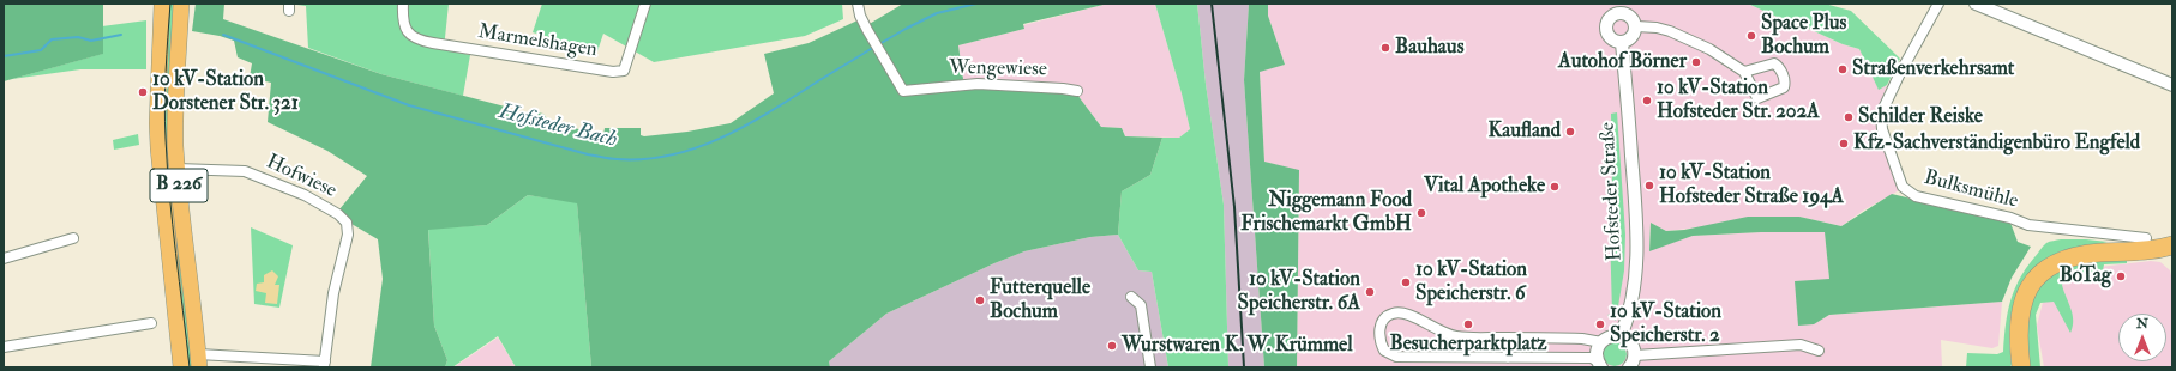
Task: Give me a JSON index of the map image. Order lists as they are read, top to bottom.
{
  "streets": {
    "main road": ["B 226"],
    "street": [
      "Marmelshagen",
      "Wengewiese",
      "Hofwiese",
      "Bulksmühle",
      "Hofsteder Straße"
    ]
  },
  "crossings": [
    ["Hofwiese", "B 226"]
  ],
  "water": ["Hofsteder Bach"],
  "places": [
    "Space Plus Bochum",
    "Bauhaus",
    "Autohof Börner",
    "Straßenverkehrsamt",
    "10 kV-Station Dorstener Str. 321",
    "10 kV-Station Hofsteder Str. 202A",
    "Schilder Reiske",
    "Kaufland",
    "Kfz-Sachverständigenbüro Engfeld",
    "10 kV-Station Hofsteder Straße 194A",
    "Vital Apotheke",
    "Niggemann Food Frischemarkt GmbH",
    "BoTag",
    "10 kV-Station Speicherstr. 6",
    "10 kV-Station Speicherstr. 6A",
    "Futterquelle Bochum",
    "Besucherparktplatz",
    "10 kV-Station Speicherstr. 2",
    "Wurstwaren K. W. Krümmel"
  ],
  "north": "top"
}
